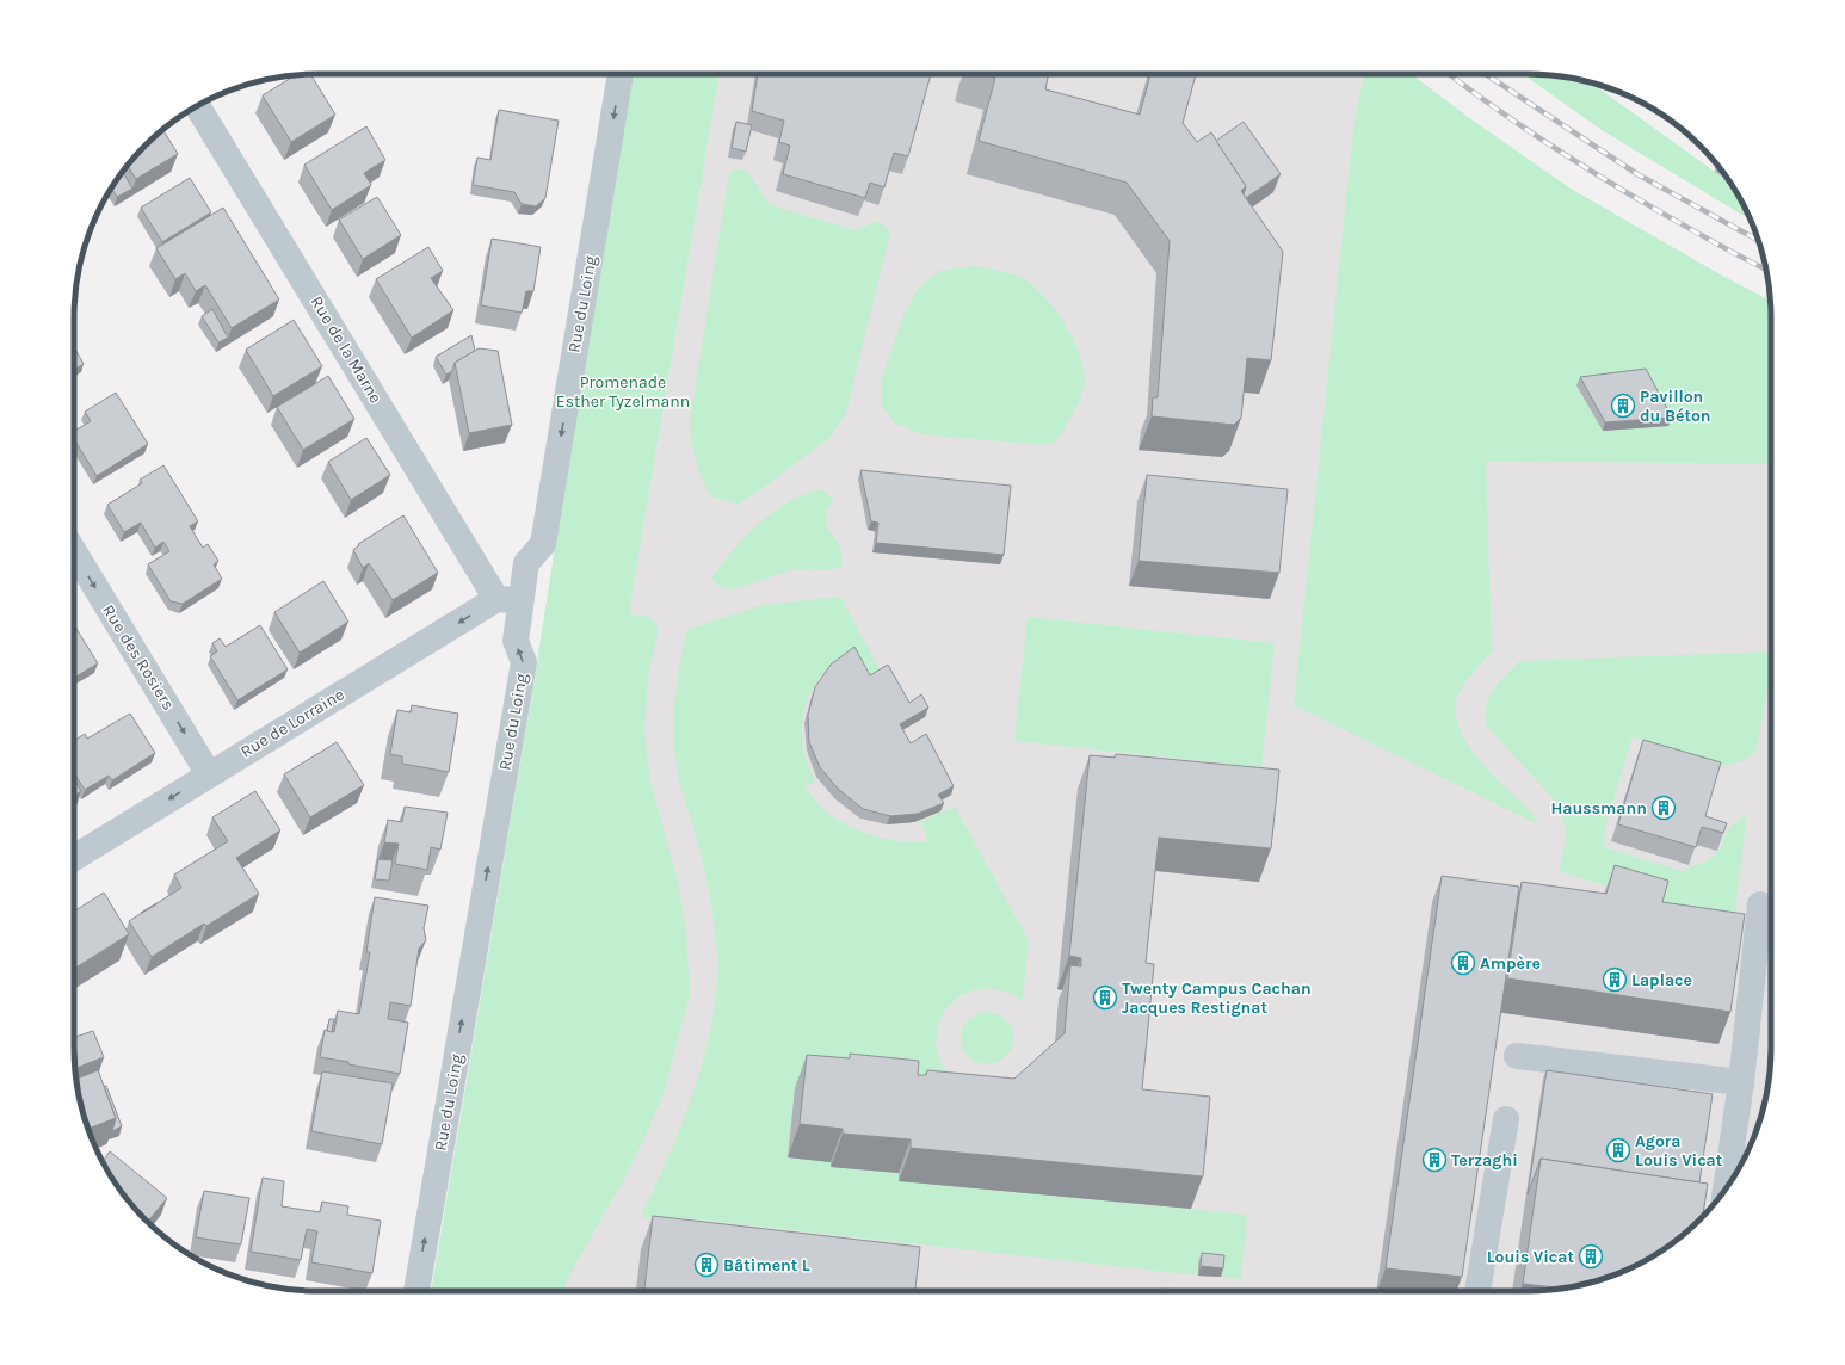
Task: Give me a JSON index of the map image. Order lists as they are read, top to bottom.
{
  "streets": {
    "street": [
      "Rue du Loing",
      "Rue de la Marne",
      "Rue des Rosiers",
      "Rue de Lorraine"
    ]
  },
  "crossings": [
    ["Rue du Loing", "Rue de la Marne"],
    ["Rue du Loing", "Rue de Lorraine"],
    ["Rue de la Marne", "Rue de Lorraine"],
    ["Rue des Rosiers", "Rue de Lorraine"]
  ],
  "one_way": ["Rue des Rosiers", "Rue de Lorraine"],
  "parks": ["Promenade Esther Tyzelmann"],
  "places": {
    "building": [
      "Pavillon du Béton",
      "Haussmann",
      "Ampère",
      "Laplace",
      "Twenty Campus Cachan Jacques Restignat",
      "Agora Louis Vicat",
      "Terzaghi",
      "Louis Vicat",
      "Bâtiment L"
    ]
  }
}
